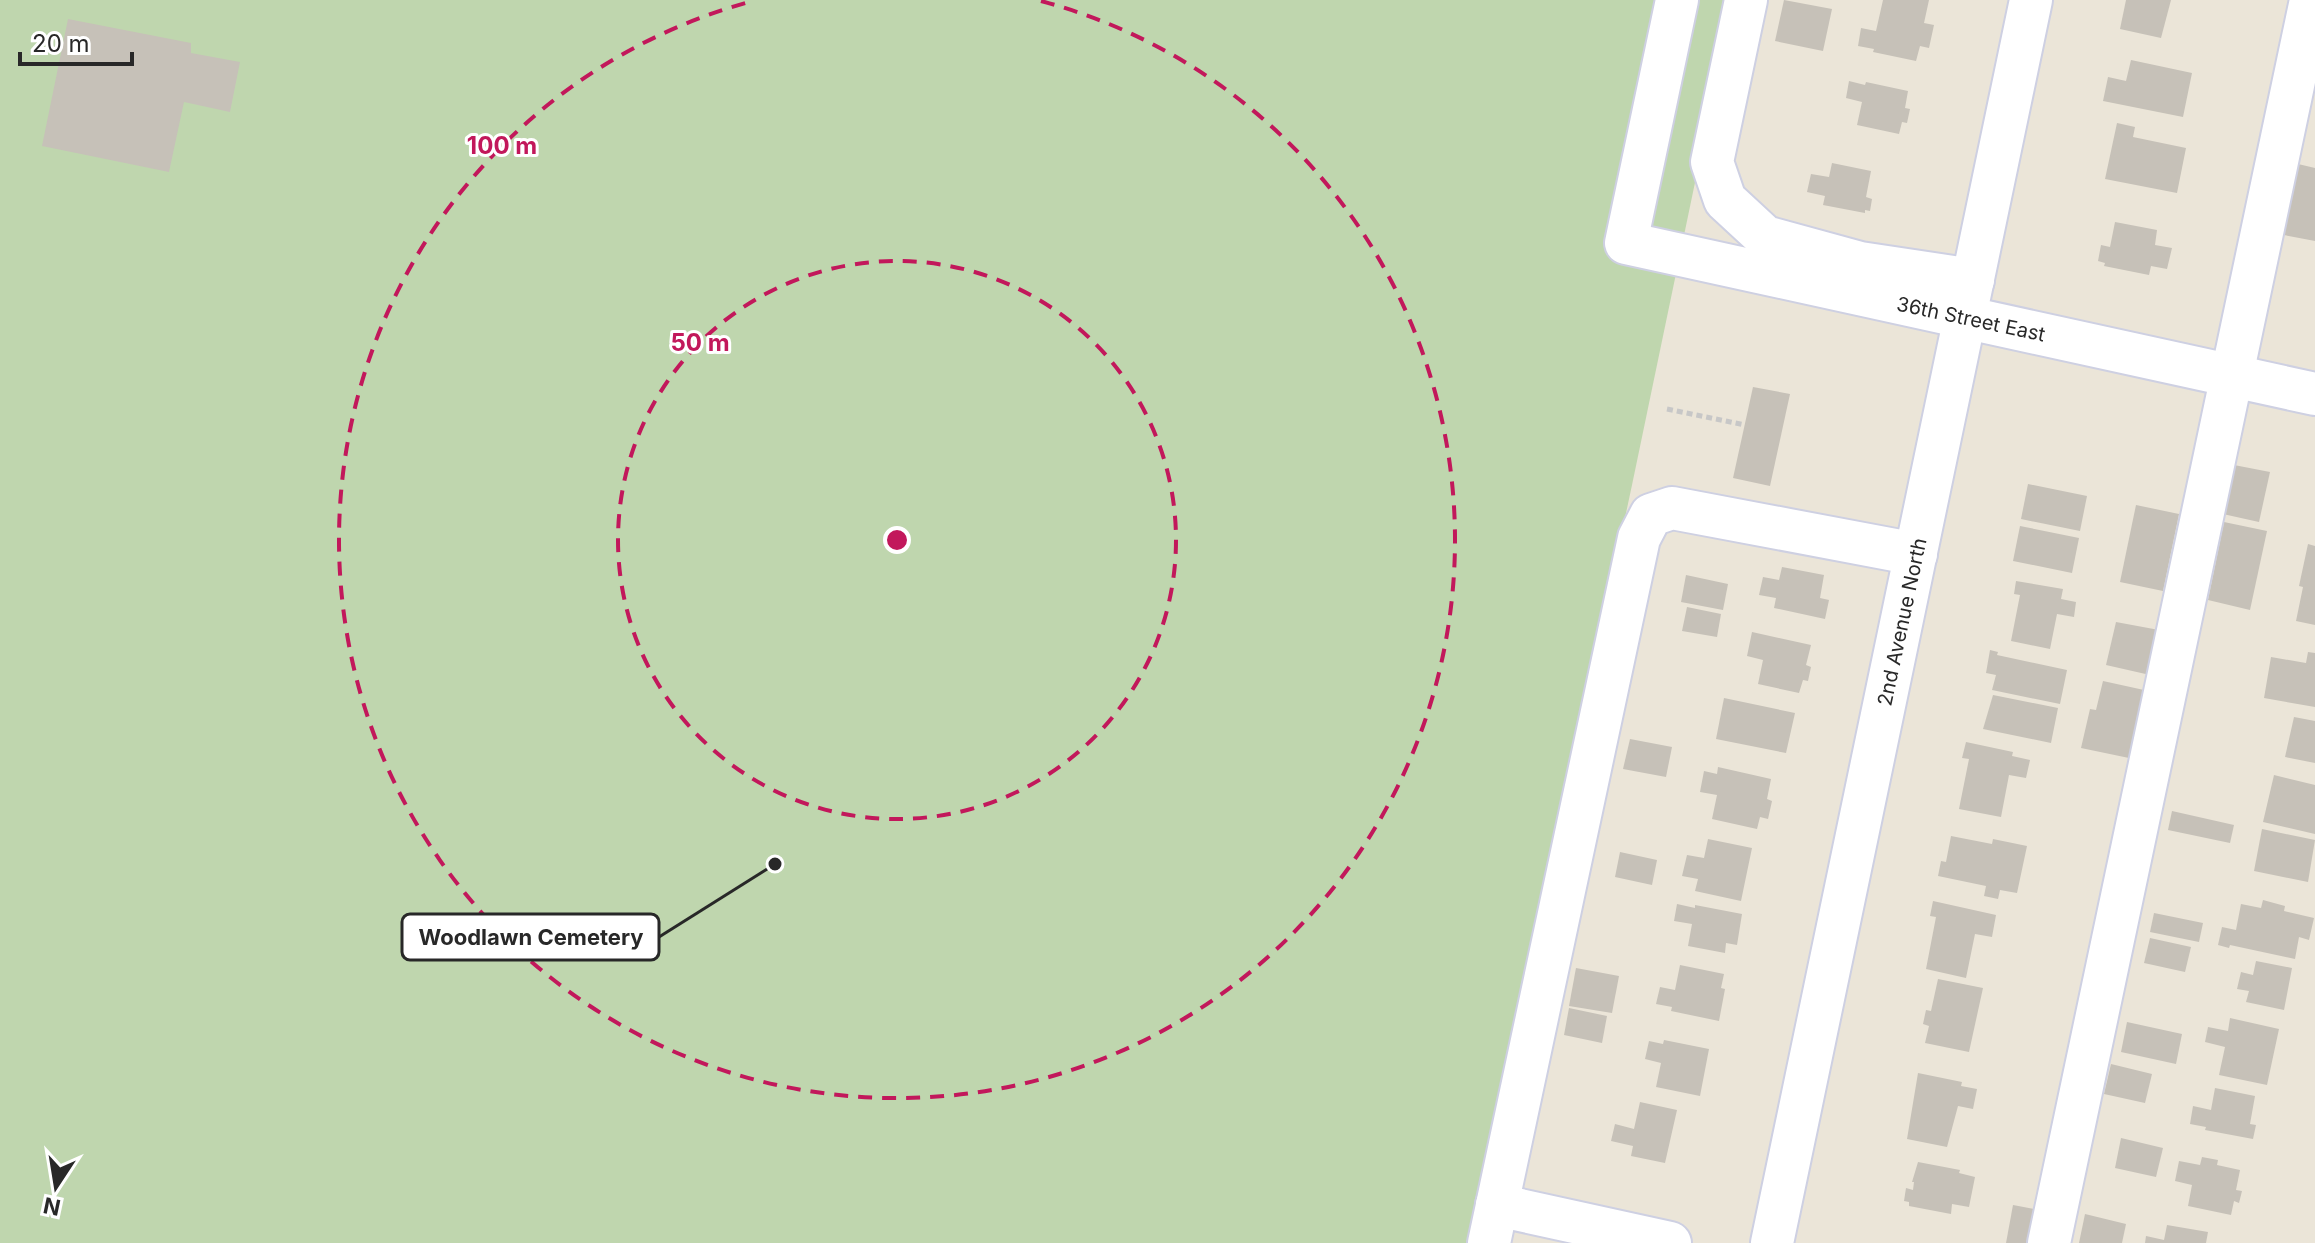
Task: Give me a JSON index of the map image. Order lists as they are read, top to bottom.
{
  "streets": {
    "street": ["36th Street East", "2nd Avenue North"]
  },
  "crossings": [
    ["36th Street East", "2nd Avenue North"]
  ],
  "places": ["Woodlawn Cemetery"],
  "scale_bar": "20 m",
  "north": "bottom",
  "rings": ["100 m", "50 m"]
}
